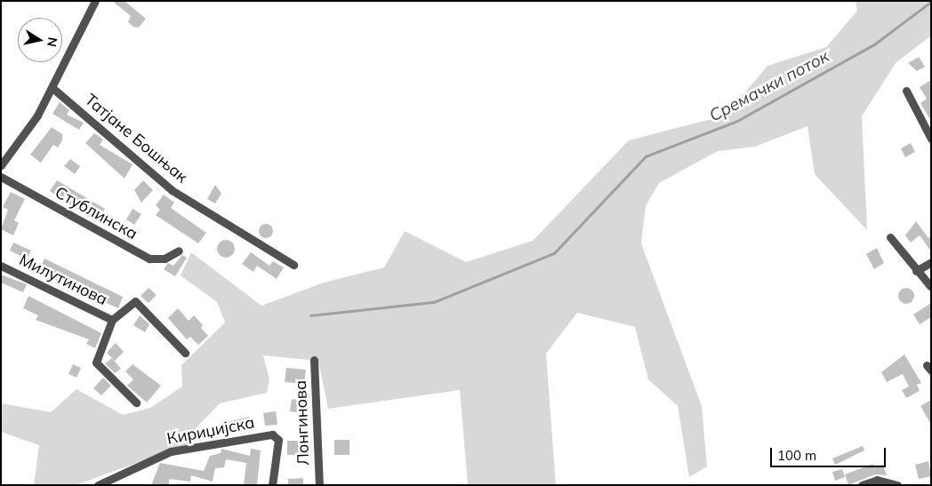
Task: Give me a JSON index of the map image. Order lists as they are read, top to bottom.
{
  "streets": {
    "street": [
      "Татјане Бошњак",
      "Стублинска",
      "Милутинова",
      "Лонгинова",
      "Кириџијска"
    ]
  },
  "water": ["Сремачки поток"],
  "scale_bar": "100 m",
  "north": "right"
}
